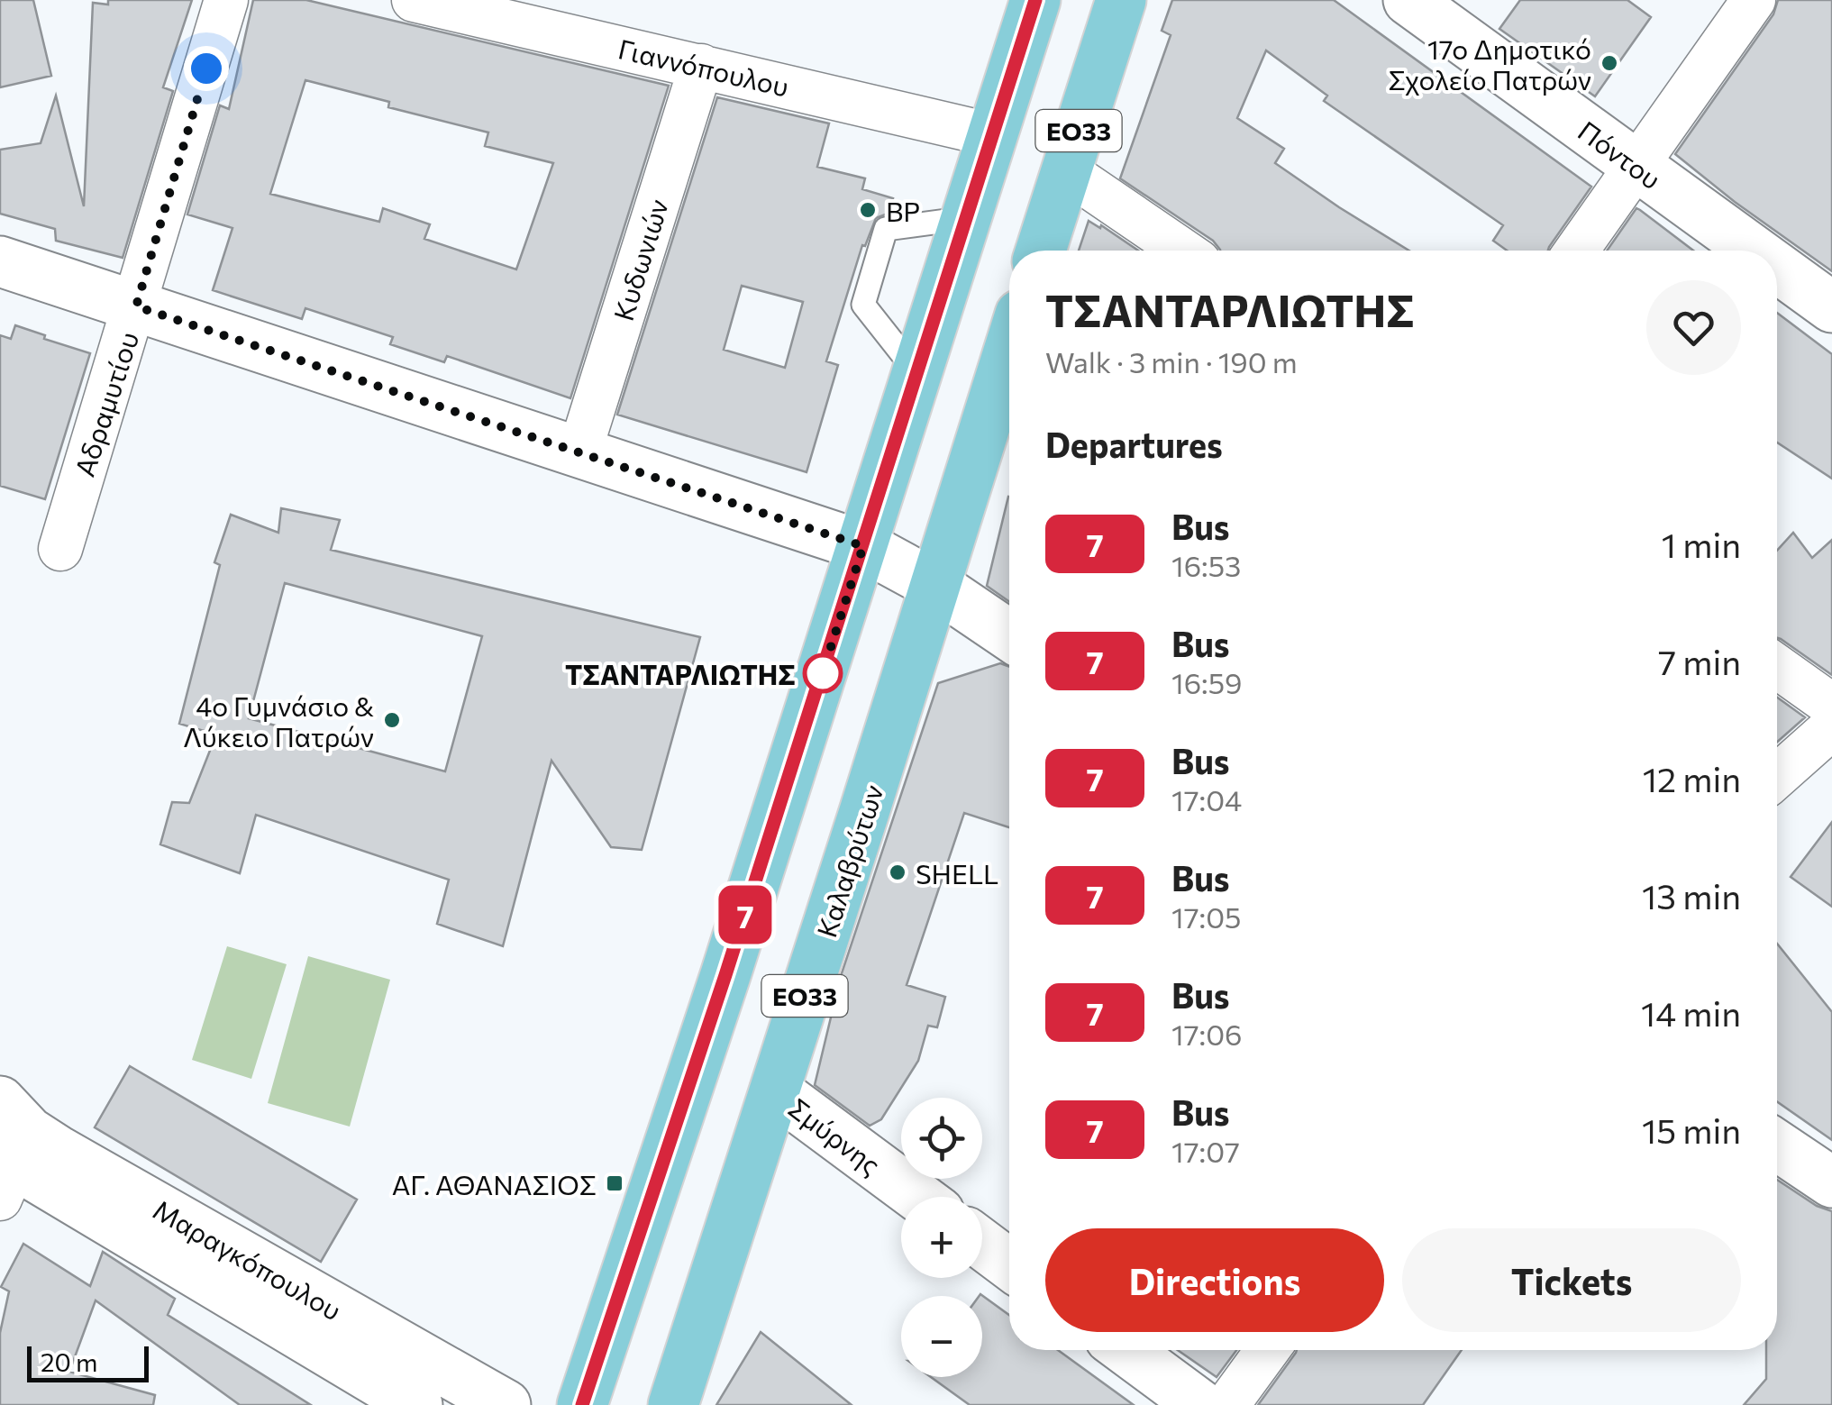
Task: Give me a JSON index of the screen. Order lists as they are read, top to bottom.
{
  "streets": {
    "main road": ["ΕΟ33", "Καλαβρύτων"],
    "street": [
      "Γιαννόπουλου",
      "Πόντου",
      "Κυδωνιών",
      "Αδραμυτίου",
      "Σμύρνης",
      "Μαραγκόπουλου"
    ]
  },
  "crossings": [
    ["Γιαννόπουλου", "ΕΟ33"],
    ["Γιαννόπουλου", "Κυδωνιών"],
    ["Καλαβρύτων", "Σμύρνης"]
  ],
  "places": {
    "other": [
      "17ο Δημοτικό Σχολείο Πατρών",
      "BP",
      "ΤΣΑΝΤΑΡΛΙΩΤΗΣ",
      "4ο Γυμνάσιο & Λύκειο Πατρών",
      "SHELL"
    ],
    "transit": ["ΑΓ. ΑΘΑΝΑΣΙΟΣ"]
  },
  "lines": ["bus line 7"],
  "scale_bar": "20 m",
  "page": {
    "on_map": "7",
    "heading": [
      ["ΤΣΑΝΤΑΡΛΙΩΤΗΣ", "Walk · 3 min · 190 m"],
      "Departures"
    ],
    "list": [
      {
        "mark": "7",
        "name": "Bus",
        "note": "16:53",
        "value": "1 min"
      },
      {
        "mark": "7",
        "name": "Bus",
        "note": "16:59",
        "value": "7 min"
      },
      {
        "mark": "7",
        "name": "Bus",
        "note": "17:04",
        "value": "12 min"
      },
      {
        "mark": "7",
        "name": "Bus",
        "note": "17:05",
        "value": "13 min"
      },
      {
        "mark": "7",
        "name": "Bus",
        "note": "17:06",
        "value": "14 min"
      },
      {
        "mark": "7",
        "name": "Bus",
        "note": "17:07",
        "value": "15 min"
      }
    ],
    "map_buttons": ["+", "−"],
    "buttons": ["Directions", "Tickets"],
    "scale": "20 m"
  }
}
